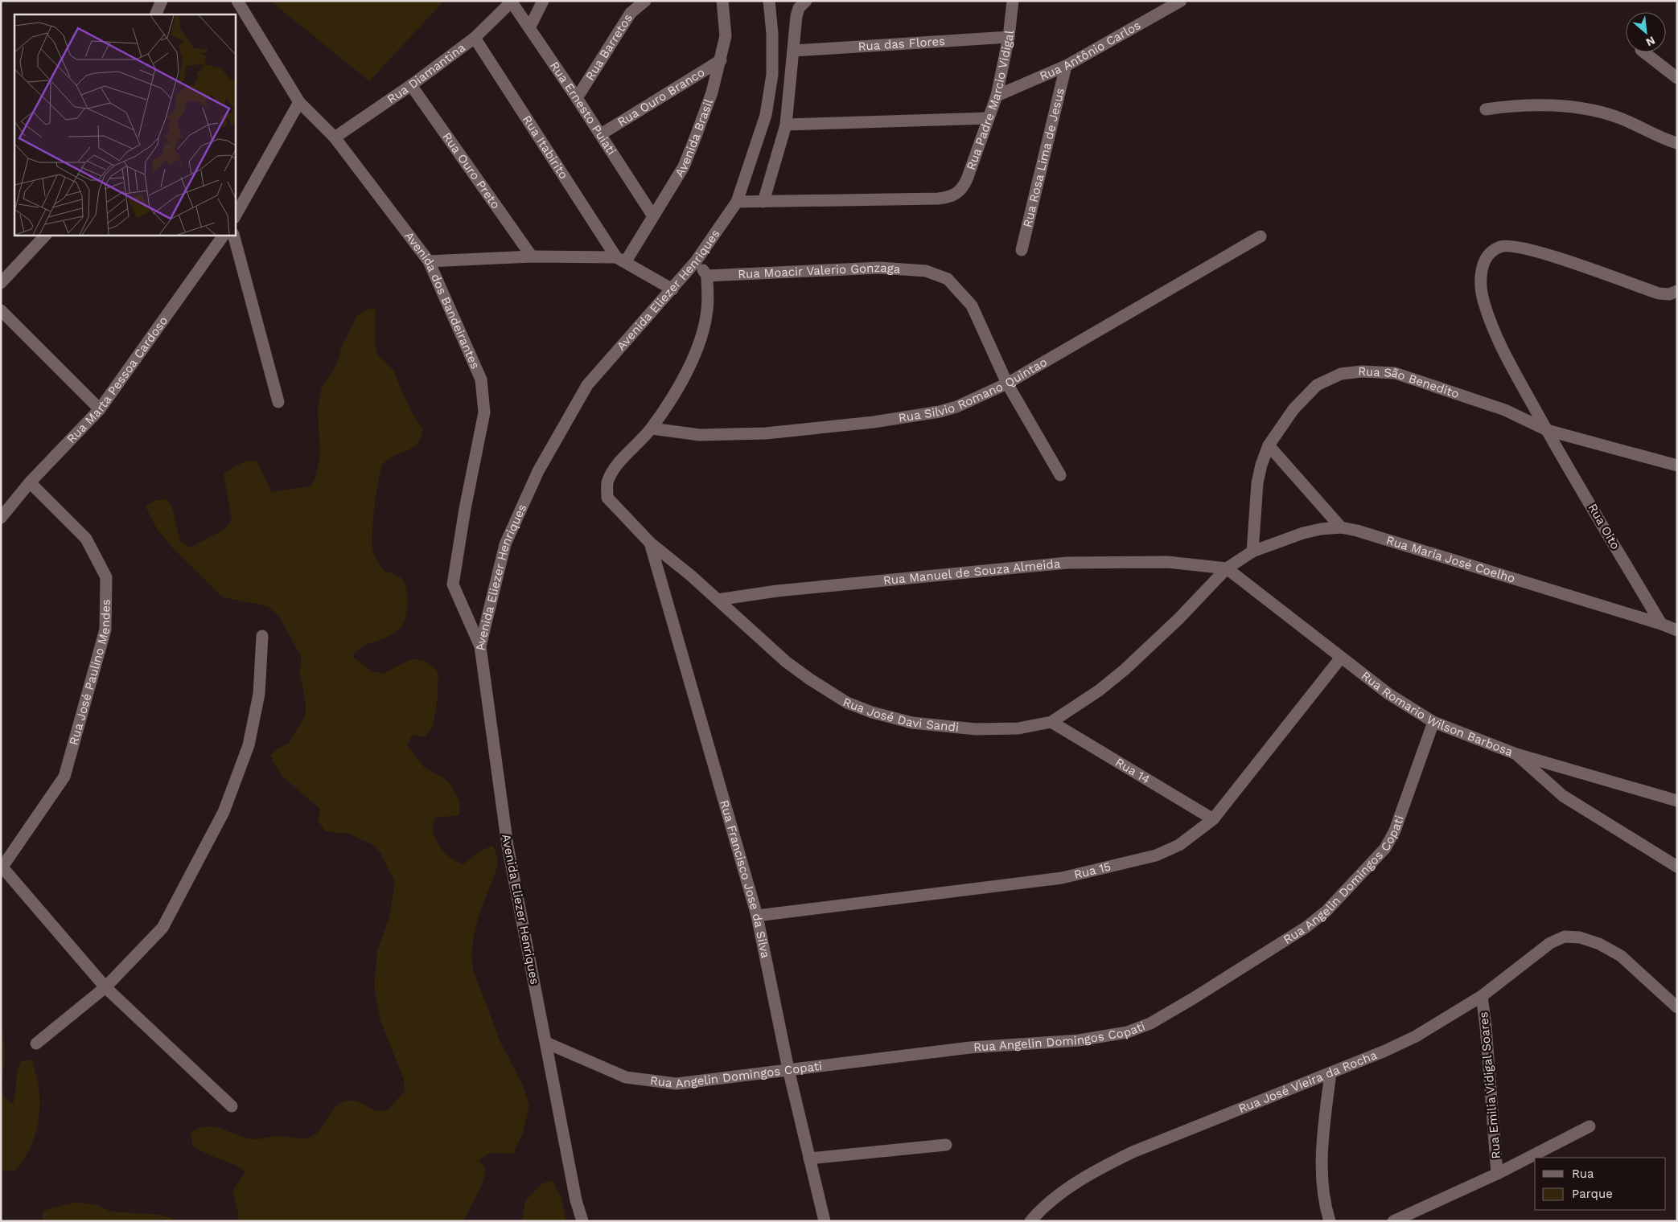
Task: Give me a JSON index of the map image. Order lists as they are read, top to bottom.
{
  "streets": {
    "street": [
      "Rua das Flores",
      "Rua Barretos",
      "Rua Antônio Carlos",
      "Rua Diamantina",
      "Rua Ouro Branco",
      "Rua Padre Marcio Vidigal",
      "Rua Ernesto Puiati",
      "Avenida Brasil",
      "Rua Itabirito",
      "Rua Rosa Lima de Jesus",
      "Rua Ouro Preto",
      "Rua Moacir Valerio Gonzaga",
      "Avenida Eliezer Henriques",
      "Avenida dos Bandeirantes",
      "Rua Marta Pessoa Cardoso",
      "Rua São Benedito",
      "Rua Silvio Romano Quintao",
      "Rua Oito",
      "Rua Maria José Coelho",
      "Rua Manuel de Souza Almeida",
      "Rua José Paulino Mendes",
      "Rua José Davi Sandi",
      "Rua Romario Wilson Barbosa",
      "Rua 14",
      "Rua 15",
      "Rua Angelin Domingos Copati",
      "Rua Francisco Jose da Silva",
      "Rua José Vieira da Rocha",
      "Rua Emilia Vidigal Soares"
    ]
  },
  "crossings": [
    ["Rua das Flores", "Rua Padre Marcio Vidigal"],
    ["Rua Barretos", "Rua Ernesto Puiati"],
    ["Rua Antônio Carlos", "Rua Padre Marcio Vidigal"],
    ["Rua Antônio Carlos", "Rua Rosa Lima de Jesus"],
    ["Rua Diamantina", "Rua Ernesto Puiati"],
    ["Rua Diamantina", "Rua Itabirito"],
    ["Rua Diamantina", "Rua Ouro Preto"],
    ["Rua Diamantina", "Avenida dos Bandeirantes"],
    ["Rua Ouro Branco", "Rua Ernesto Puiati"],
    ["Rua Ouro Branco", "Avenida Brasil"],
    ["Rua Ernesto Puiati", "Avenida Brasil"],
    ["Avenida Brasil", "Rua Itabirito"],
    ["Rua Moacir Valerio Gonzaga", "Rua Silvio Romano Quintao"],
    ["Avenida Eliezer Henriques", "Avenida dos Bandeirantes"],
    ["Avenida Eliezer Henriques", "Rua Angelin Domingos Copati"],
    ["Rua Marta Pessoa Cardoso", "Rua José Paulino Mendes"],
    ["Rua São Benedito", "Rua Oito"],
    ["Rua São Benedito", "Rua Maria José Coelho"],
    ["Rua Silvio Romano Quintao", "Rua José Davi Sandi"],
    ["Rua Oito", "Rua Maria José Coelho"],
    ["Rua Maria José Coelho", "Rua Manuel de Souza Almeida"],
    ["Rua Maria José Coelho", "Rua José Davi Sandi"],
    ["Rua Maria José Coelho", "Rua Romario Wilson Barbosa"],
    ["Rua Manuel de Souza Almeida", "Rua José Davi Sandi"],
    ["Rua Manuel de Souza Almeida", "Rua Romario Wilson Barbosa"],
    ["Rua José Davi Sandi", "Rua Romario Wilson Barbosa"],
    ["Rua José Davi Sandi", "Rua 14"],
    ["Rua José Davi Sandi", "Rua Francisco Jose da Silva"],
    ["Rua Romario Wilson Barbosa", "Rua 15"],
    ["Rua Romario Wilson Barbosa", "Rua Angelin Domingos Copati"],
    ["Rua 14", "Rua 15"],
    ["Rua 15", "Rua Francisco Jose da Silva"],
    ["Rua Angelin Domingos Copati", "Rua Francisco Jose da Silva"],
    ["Rua José Vieira da Rocha", "Rua Emilia Vidigal Soares"]
  ],
  "legend": ["Rua", "Parque"],
  "north": "bottom right"
}
